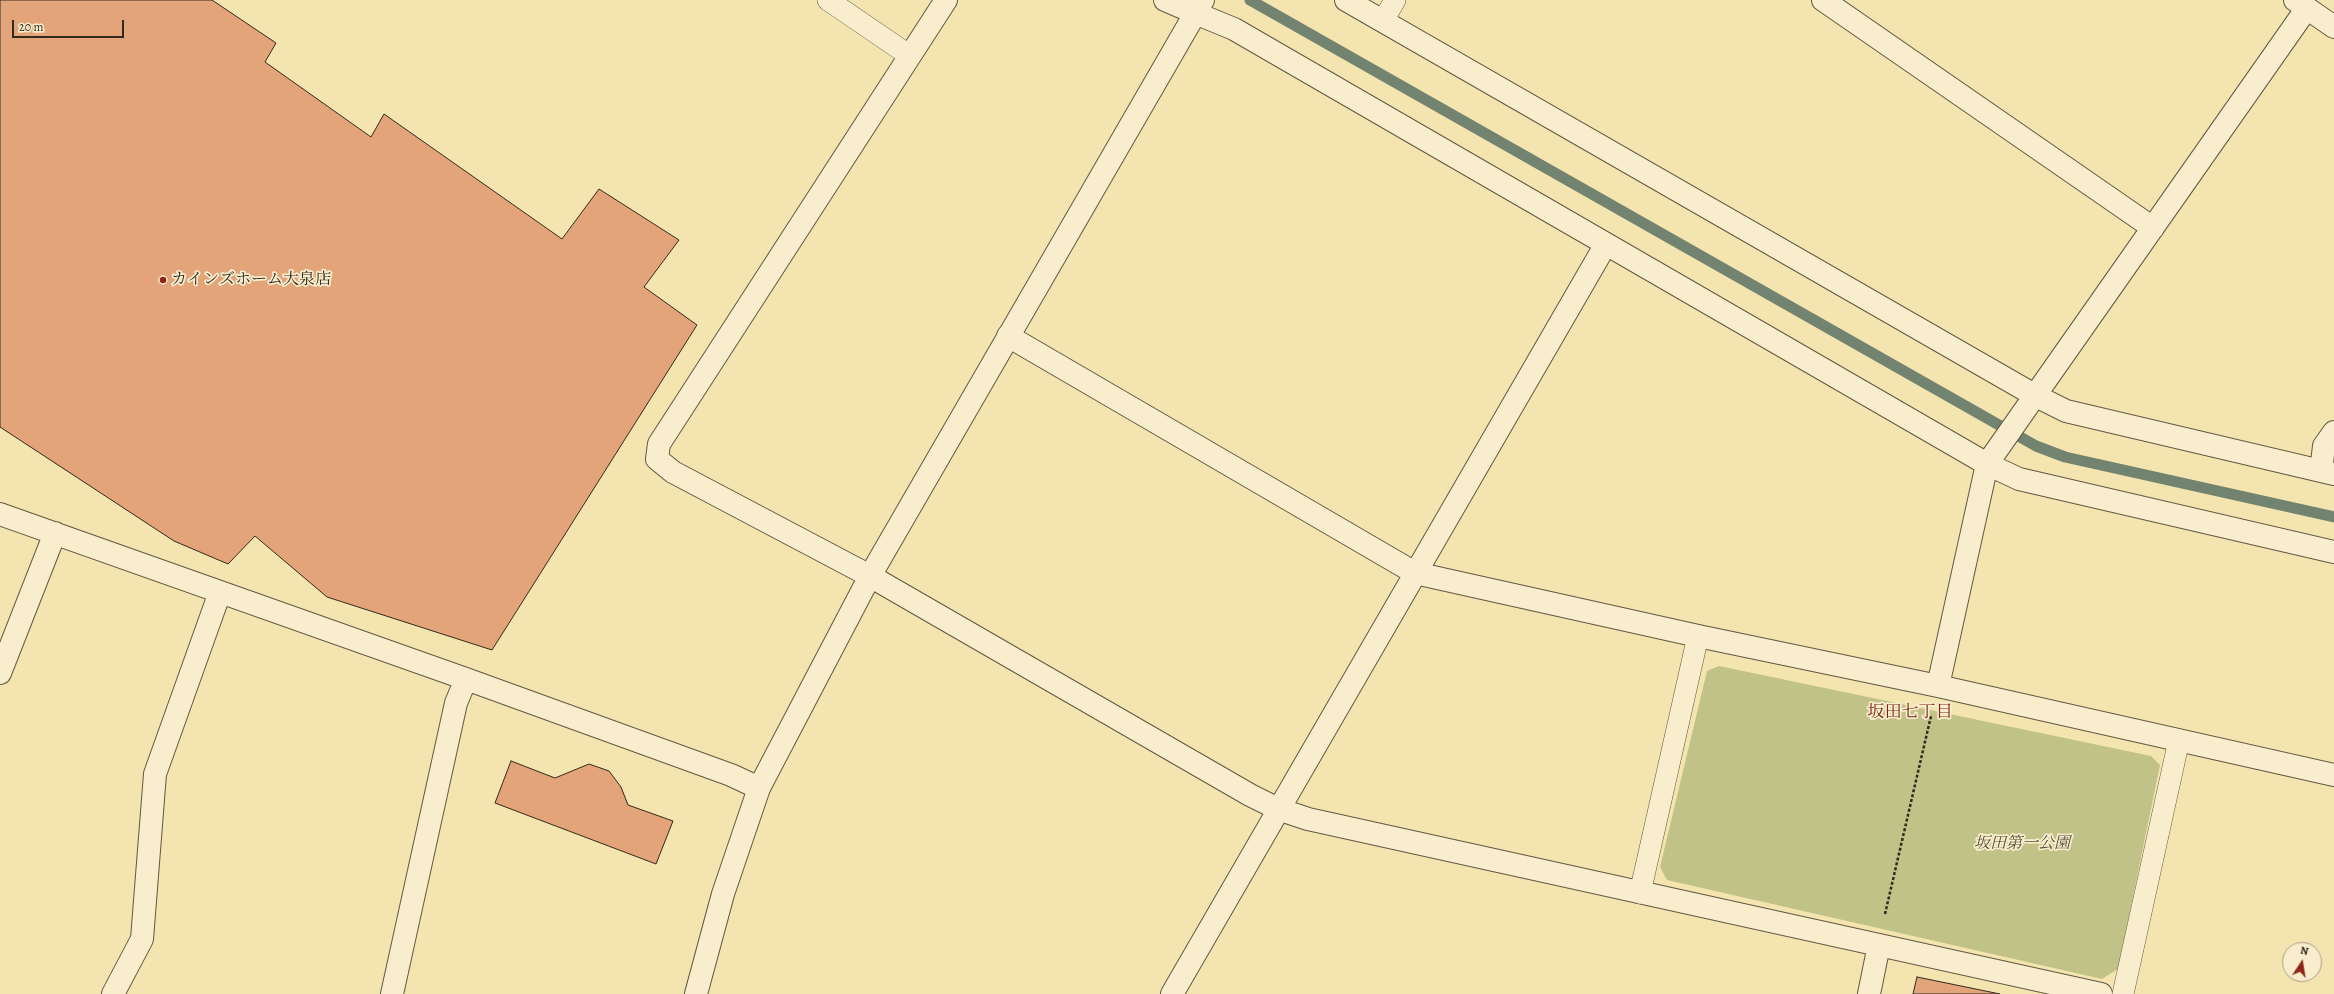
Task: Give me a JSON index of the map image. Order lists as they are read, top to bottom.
{
  "districts": ["坂田七丁目"],
  "parks": ["坂田第一公園"],
  "places": ["カインズホーム大泉店"],
  "scale_bar": "20 m",
  "north": "top"
}
